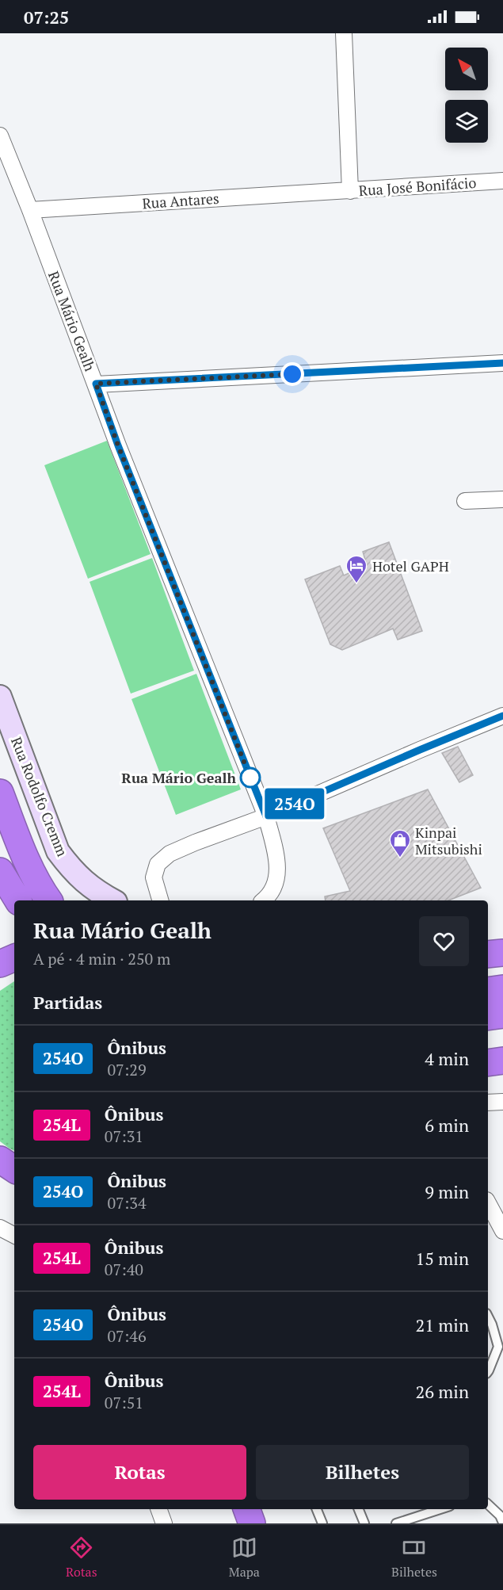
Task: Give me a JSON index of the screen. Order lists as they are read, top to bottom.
{
  "streets": {
    "street": [
      "Rua José Bonifácio",
      "Rua Antares",
      "Rua Mário Gealh",
      "Rua Rodolfo Cremm"
    ]
  },
  "crossings": [
    ["Rua José Bonifácio", "Rua Antares"],
    ["Rua Antares", "Rua Mário Gealh"]
  ],
  "places": {
    "hotel": ["Hotel GAPH"],
    "other": ["Rua Mário Gealh"],
    "shop": ["Kinpai Mitsubishi"]
  },
  "lines": ["bus line 254O"],
  "north": "top left",
  "page": {
    "status": "07:25",
    "on_map": "254O",
    "heading": [
      ["Rua Mário Gealh", "A pé · 4 min · 250 m"],
      "Partidas"
    ],
    "list": [
      {
        "mark": "254O",
        "name": "Ônibus",
        "note": "07:29",
        "value": "4 min"
      },
      {
        "mark": "254L",
        "name": "Ônibus",
        "note": "07:31",
        "value": "6 min"
      },
      {
        "mark": "254O",
        "name": "Ônibus",
        "note": "07:34",
        "value": "9 min"
      },
      {
        "mark": "254L",
        "name": "Ônibus",
        "note": "07:40",
        "value": "15 min"
      },
      {
        "mark": "254O",
        "name": "Ônibus",
        "note": "07:46",
        "value": "21 min"
      },
      {
        "mark": "254L",
        "name": "Ônibus",
        "note": "07:51",
        "value": "26 min"
      }
    ],
    "buttons": ["Rotas", "Bilhetes"],
    "tabs": ["Rotas", "Mapa", "Bilhetes"]
  }
}
